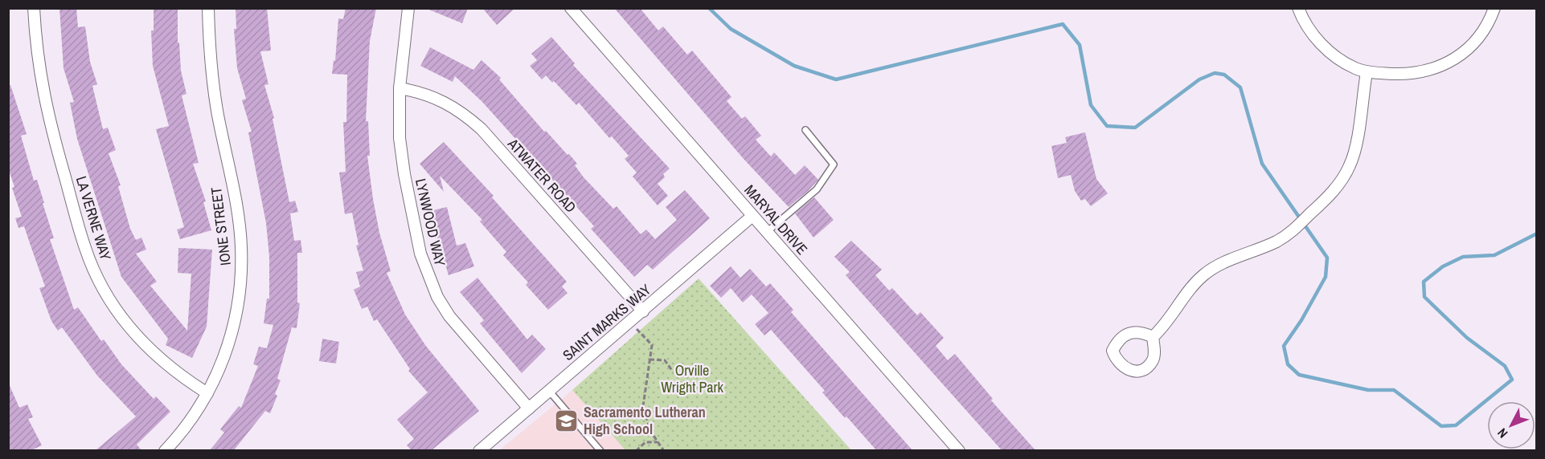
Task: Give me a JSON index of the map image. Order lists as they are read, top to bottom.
{
  "streets": {
    "street": [
      "ATWATER ROAD",
      "LA VERNE WAY",
      "MARYAL DRIVE",
      "LYNWOOD WAY",
      "IONE STREET",
      "SAINT MARKS WAY"
    ]
  },
  "crossings": [
    ["ATWATER ROAD", "LYNWOOD WAY"],
    ["ATWATER ROAD", "SAINT MARKS WAY"],
    ["LA VERNE WAY", "IONE STREET"],
    ["MARYAL DRIVE", "SAINT MARKS WAY"],
    ["LYNWOOD WAY", "SAINT MARKS WAY"]
  ],
  "parks": ["Orville Wright Park"],
  "places": {
    "school or university": ["Sacramento Lutheran High School"]
  },
  "north": "bottom left"
}
